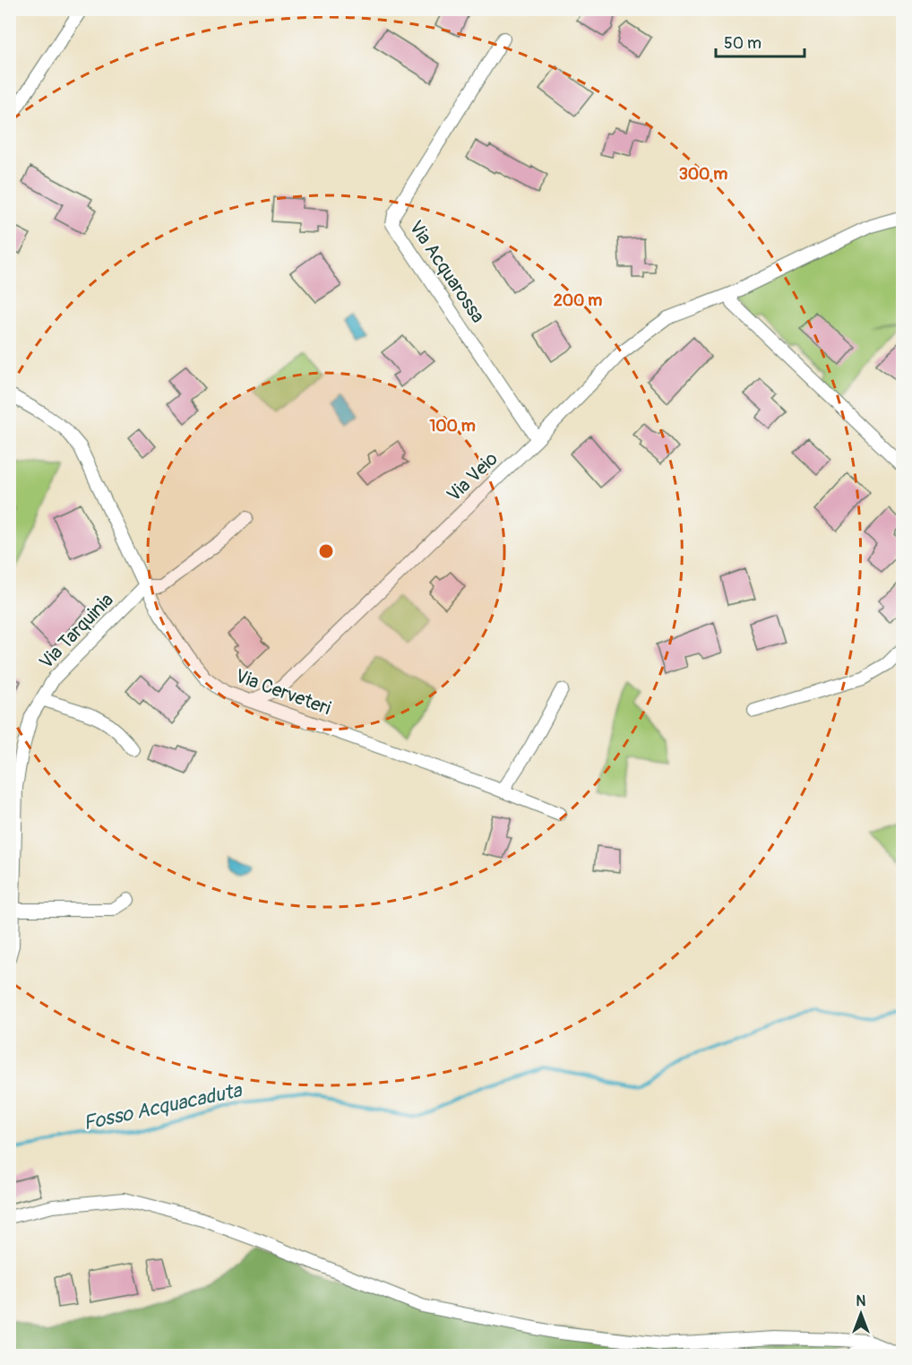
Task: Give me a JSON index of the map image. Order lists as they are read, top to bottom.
{
  "streets": {
    "street": [
      "Via Acquarossa",
      "Via Veio",
      "Via Tarquinia",
      "Via Cerveteri"
    ]
  },
  "crossings": [
    ["Via Acquarossa", "Via Veio"],
    ["Via Veio", "Via Cerveteri"],
    ["Via Tarquinia", "Via Cerveteri"]
  ],
  "water": ["Fosso Acquacaduta"],
  "scale_bar": "50 m",
  "north": "top",
  "rings": ["300 m", "200 m", "100 m"]
}
